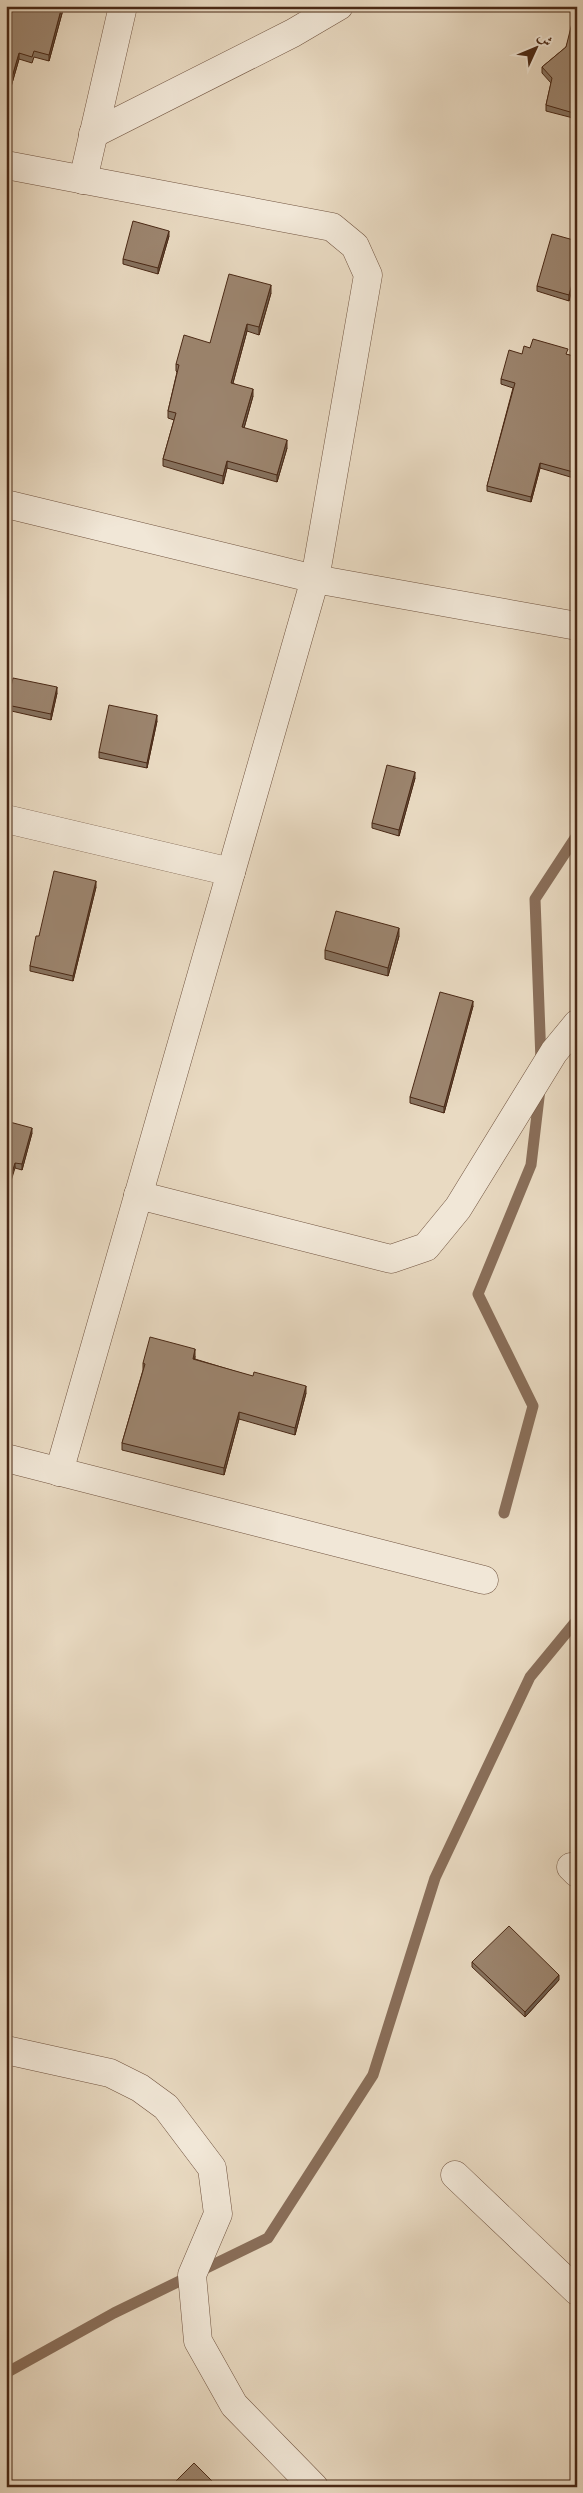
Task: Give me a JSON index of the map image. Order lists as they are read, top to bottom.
{
  "north": "top right"
}
